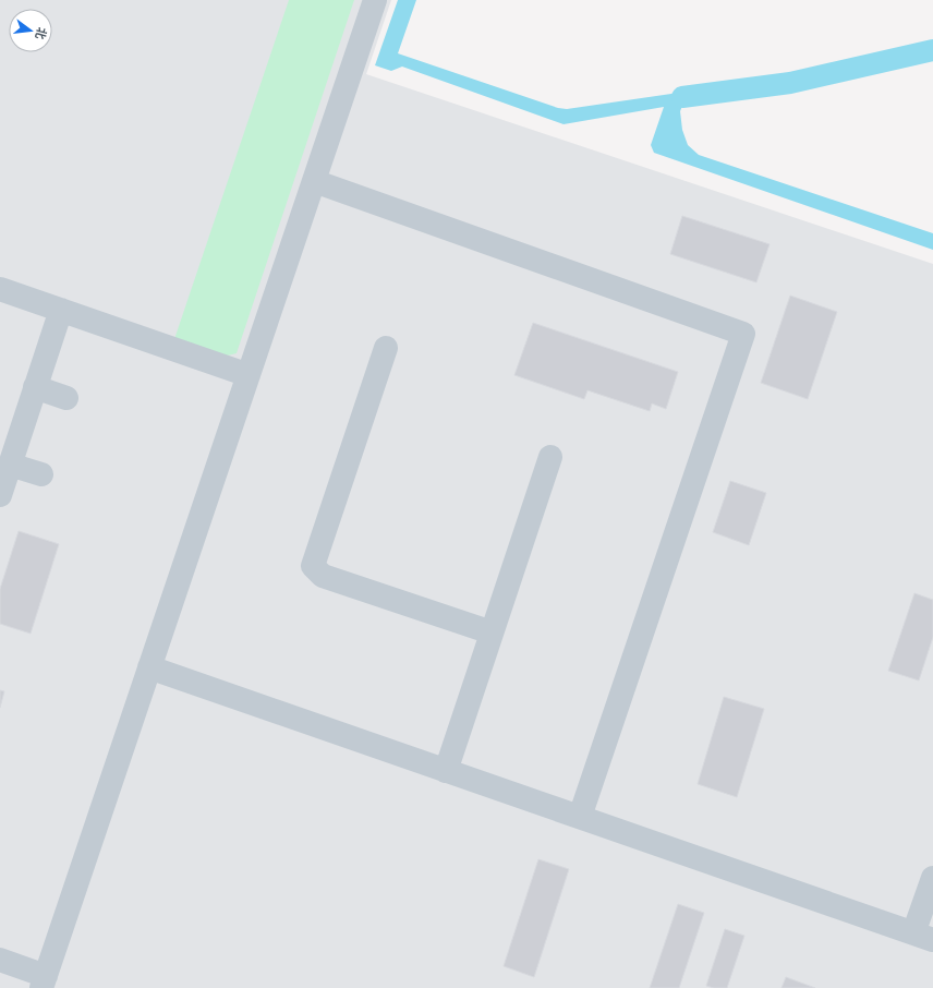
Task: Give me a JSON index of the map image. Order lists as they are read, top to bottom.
{
  "north": "right"
}
